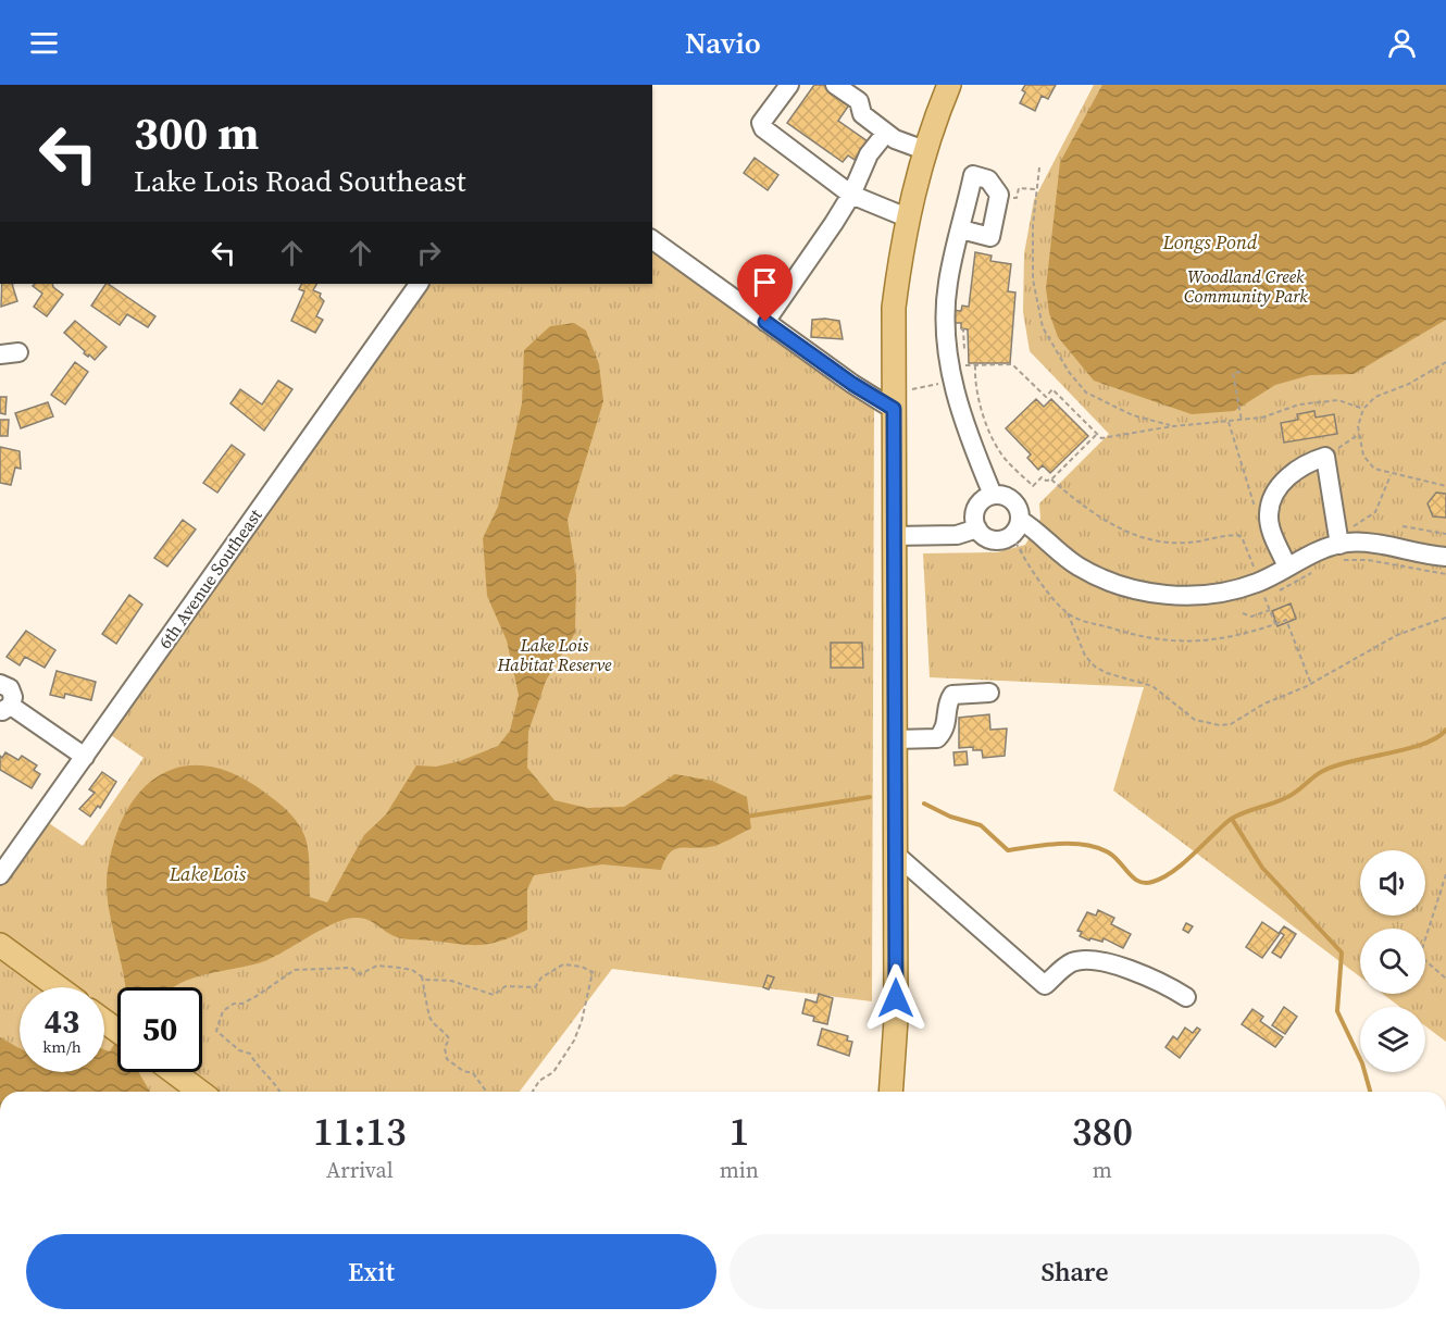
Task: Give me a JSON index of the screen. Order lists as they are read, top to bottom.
{
  "streets": {
    "street": ["6th Avenue Southeast"]
  },
  "water": ["Longs Pond", "Lake Lois"],
  "parks": ["Woodland Creek Community Park", "Lake Lois Habitat Reserve"],
  "page": {
    "header": "Navio",
    "turn": ["300 m", "Lake Lois Road Southeast"],
    "speed": "43 km/h",
    "limit": "50",
    "eta": [
      "11:13",
      "Arrival",
      "1",
      "min",
      "380",
      "m"
    ],
    "buttons": ["Exit", "Share"]
  }
}
